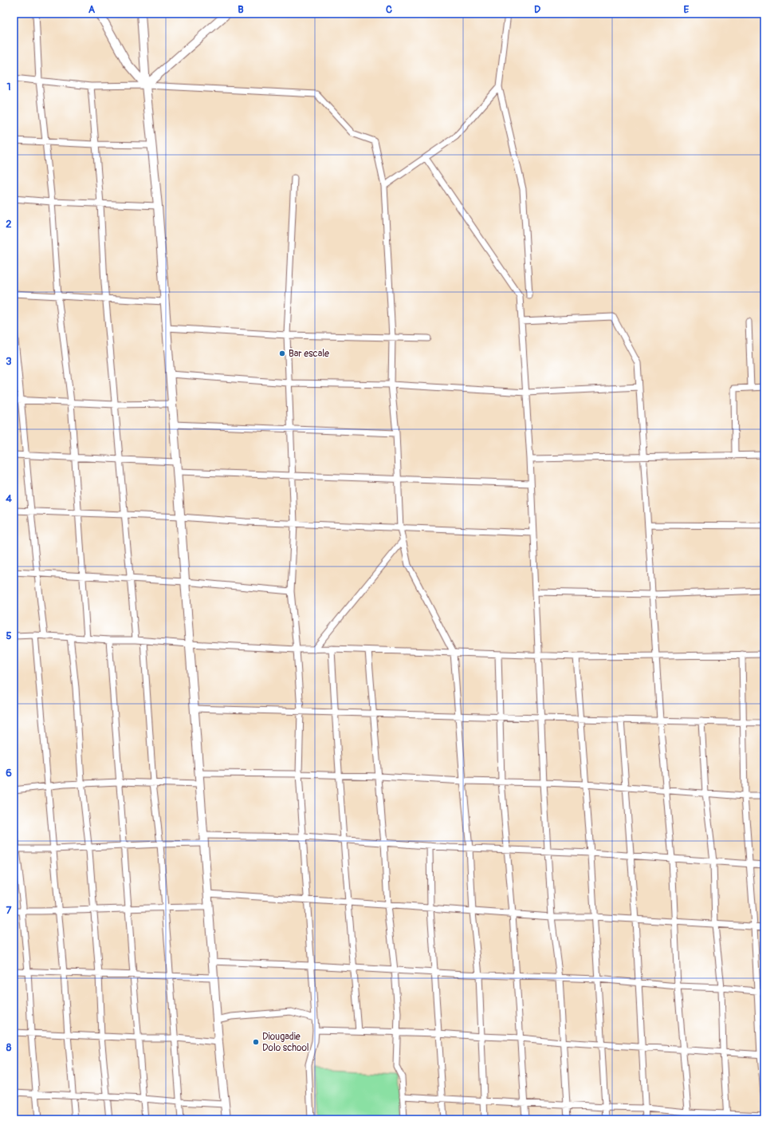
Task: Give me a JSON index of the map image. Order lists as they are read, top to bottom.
{
  "places": ["Bar escale", "Diougadie Dolo school"],
  "grid": {
    "columns": [
      "A",
      "B",
      "C",
      "D",
      "E"
    ],
    "rows": [
      "1",
      "2",
      "3",
      "4",
      "5",
      "6",
      "7",
      "8"
    ]
  }
}
